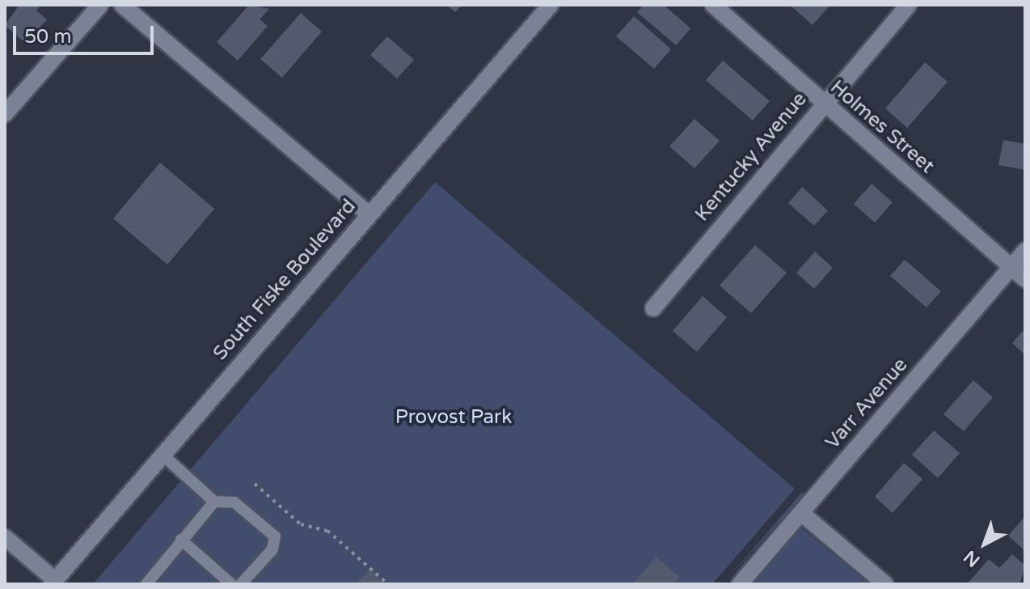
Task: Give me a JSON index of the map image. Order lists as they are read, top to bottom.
{
  "streets": {
    "street": [
      "Holmes Street",
      "Kentucky Avenue",
      "South Fiske Boulevard",
      "Varr Avenue"
    ]
  },
  "crossings": [
    ["Holmes Street", "Kentucky Avenue"],
    ["Holmes Street", "Varr Avenue"]
  ],
  "parks": ["Provost Park"],
  "scale_bar": "50 m",
  "north": "bottom left"
}
